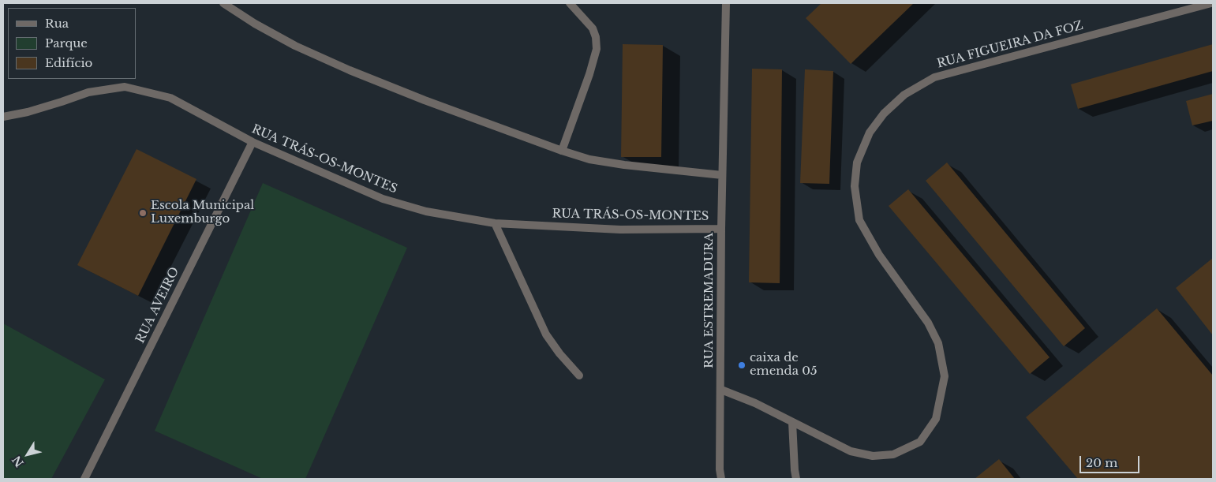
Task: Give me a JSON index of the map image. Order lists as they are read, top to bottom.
{
  "streets": {
    "street": [
      "RUA FIGUEIRA DA FOZ",
      "RUA TRÁS-OS-MONTES",
      "RUA ESTREMADURA",
      "RUA AVEIRO"
    ]
  },
  "crossings": [
    ["RUA FIGUEIRA DA FOZ", "RUA ESTREMADURA"],
    ["RUA TRÁS-OS-MONTES", "RUA ESTREMADURA"],
    ["RUA TRÁS-OS-MONTES", "RUA AVEIRO"]
  ],
  "places": ["Escola Municipal Luxemburgo", "caixa de emenda 05"],
  "legend": ["Rua", "Parque", "Edifício"],
  "scale_bar": "20 m",
  "north": "bottom left"
}
